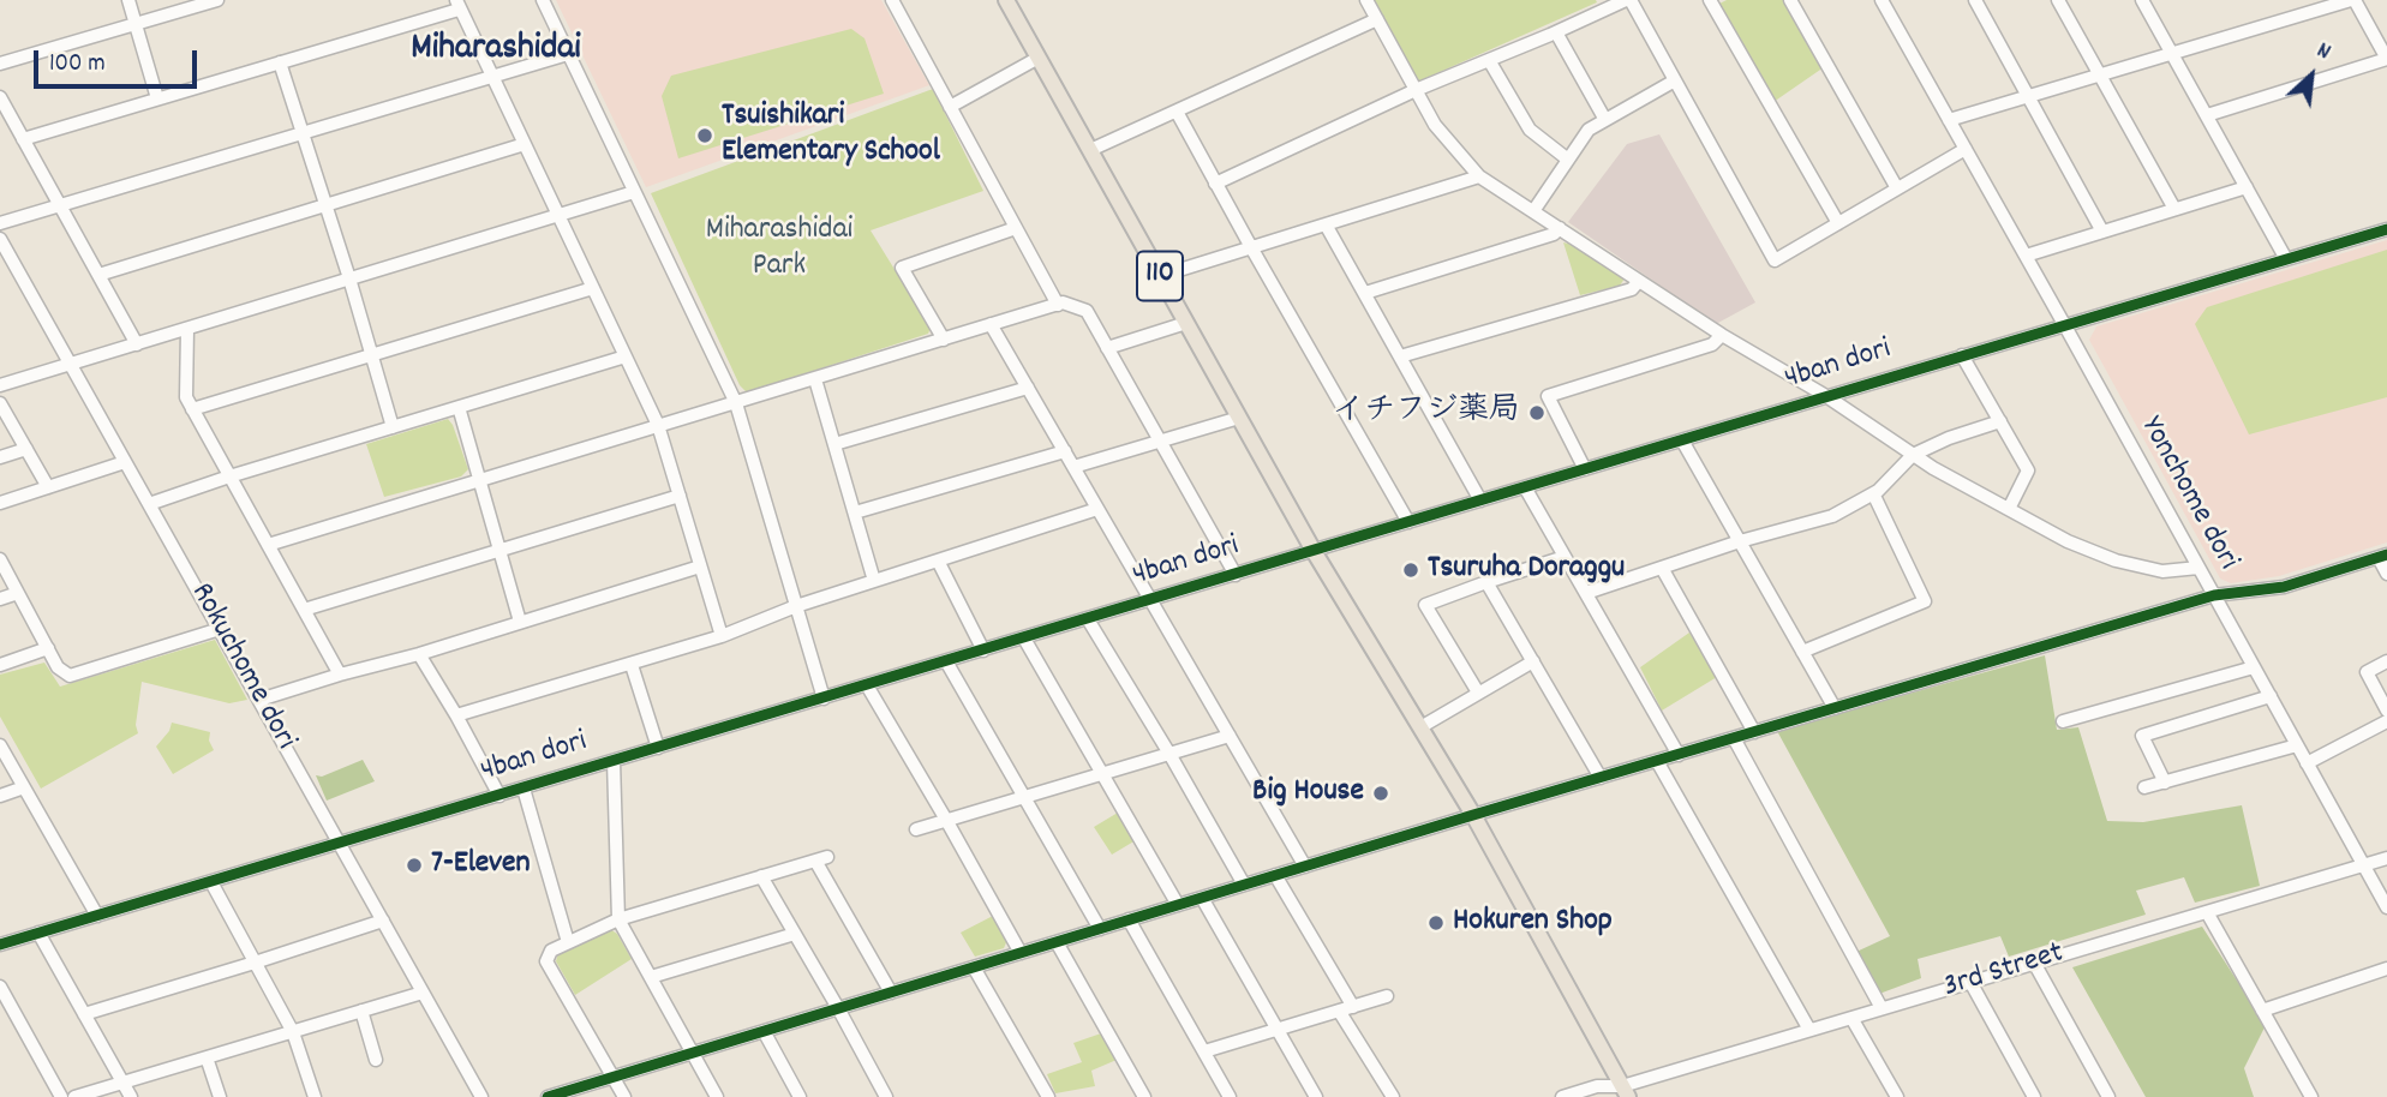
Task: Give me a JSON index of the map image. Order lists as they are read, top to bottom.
{
  "streets": {
    "main road": ["110"],
    "street": [
      "4ban dori",
      "Yonchome dori",
      "Rokuchome dori",
      "3rd Street"
    ]
  },
  "crossings": [
    ["110", "4ban dori"],
    ["110", "3rd Street"],
    ["4ban dori", "Yonchome dori"],
    ["4ban dori", "Rokuchome dori"],
    ["Yonchome dori", "3rd Street"]
  ],
  "districts": ["Miharashidai"],
  "parks": ["Miharashidai Park"],
  "places": [
    "Tsuishikari Elementary School",
    "イチフジ薬局",
    "Tsuruha Doraggu",
    "Big House",
    "7-Eleven",
    "Hokuren Shop"
  ],
  "scale_bar": "100 m",
  "north": "top right"
}
